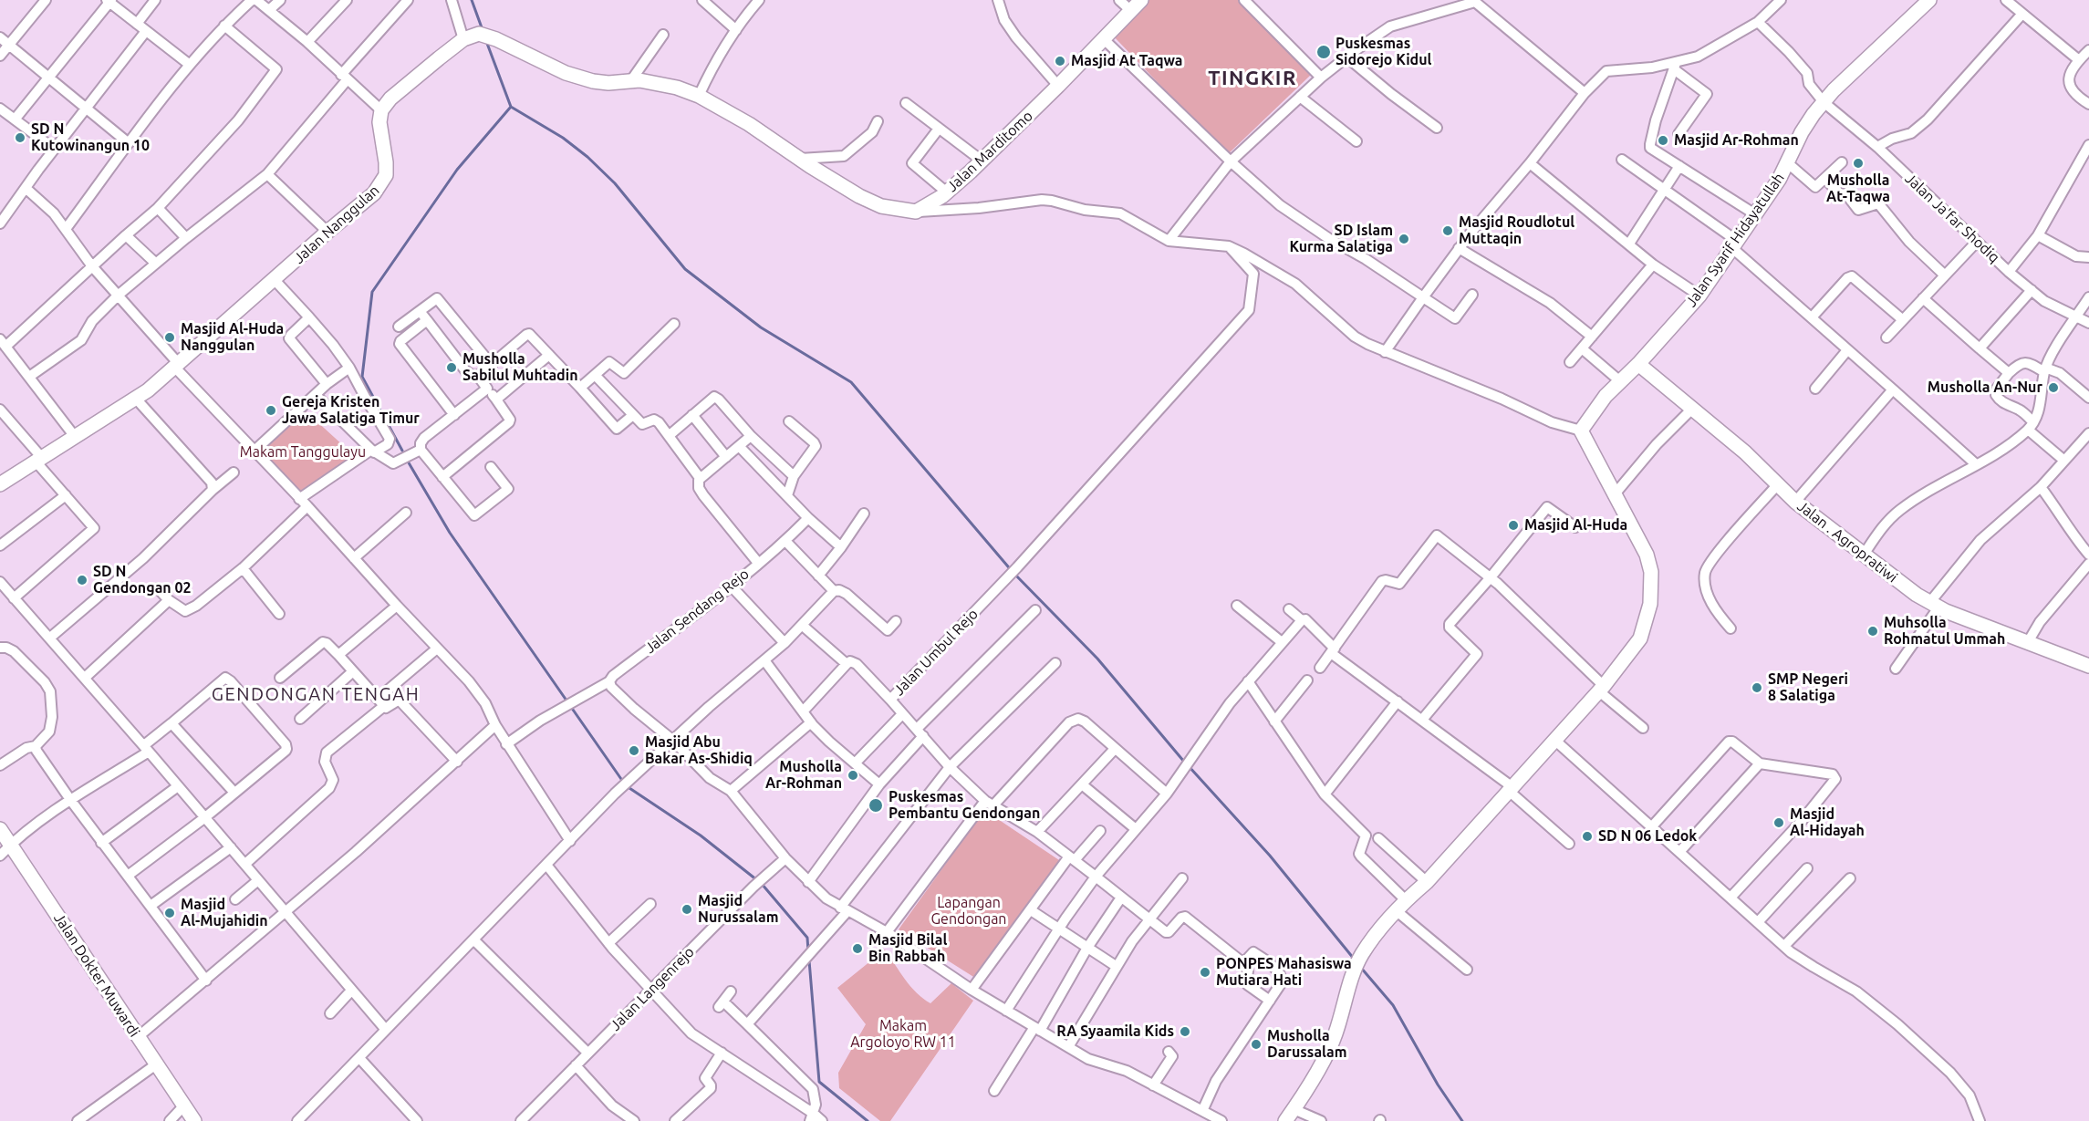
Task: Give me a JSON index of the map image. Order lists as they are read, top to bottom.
{
  "streets": {
    "street": [
      "Jalan Marditomo",
      "Jalan Ja'far Shodiq",
      "Jalan Nanggulan",
      "Jalan Syarif Hidayatullah",
      "Jalan . Agropratiwi",
      "Jalan Sendang Rejo",
      "Jalan Umbul Rejo",
      "Jalan Dokter Muwardi",
      "Jalan Langenrejo"
    ]
  },
  "crossings": [
    ["Jalan Ja'far Shodiq", "Jalan Syarif Hidayatullah"],
    ["Jalan Syarif Hidayatullah", "Jalan . Agropratiwi"]
  ],
  "districts": ["TINGKIR", "GENDONGAN TENGAH"],
  "parks": ["Makam Tanggulayu", "Lapangan Gendongan", "Makam Argoloyo RW 11"],
  "places": [
    "Puskesmas Sidorejo Kidul",
    "Masjid At Taqwa",
    "SD N Kutowinangun 10",
    "Masjid Ar-Rohman",
    "Musholla At-Taqwa",
    "Masjid Roudlotul Muttaqin",
    "SD Islam Kurma Salatiga",
    "Masjid Al-Huda Nanggulan",
    "Musholla Sabilul Muhtadin",
    "Musholla An-Nur",
    "Gereja Kristen Jawa Salatiga Timur",
    "Masjid Al-Huda",
    "SD N Gendongan 02",
    "Muhsolla Rohmatul Ummah",
    "SMP Negeri 8 Salatiga",
    "Masjid Abu Bakar As-Shidiq",
    "Musholla Ar-Rohman",
    "Puskesmas Pembantu Gendongan",
    "Masjid Al-Hidayah",
    "SD N 06 Ledok",
    "Masjid Nurussalam",
    "Masjid Al-Mujahidin",
    "Masjid Bilal Bin Rabbah",
    "PONPES Mahasiswa Mutiara Hati",
    "RA Syaamila Kids",
    "Musholla Darussalam"
  ]
}
